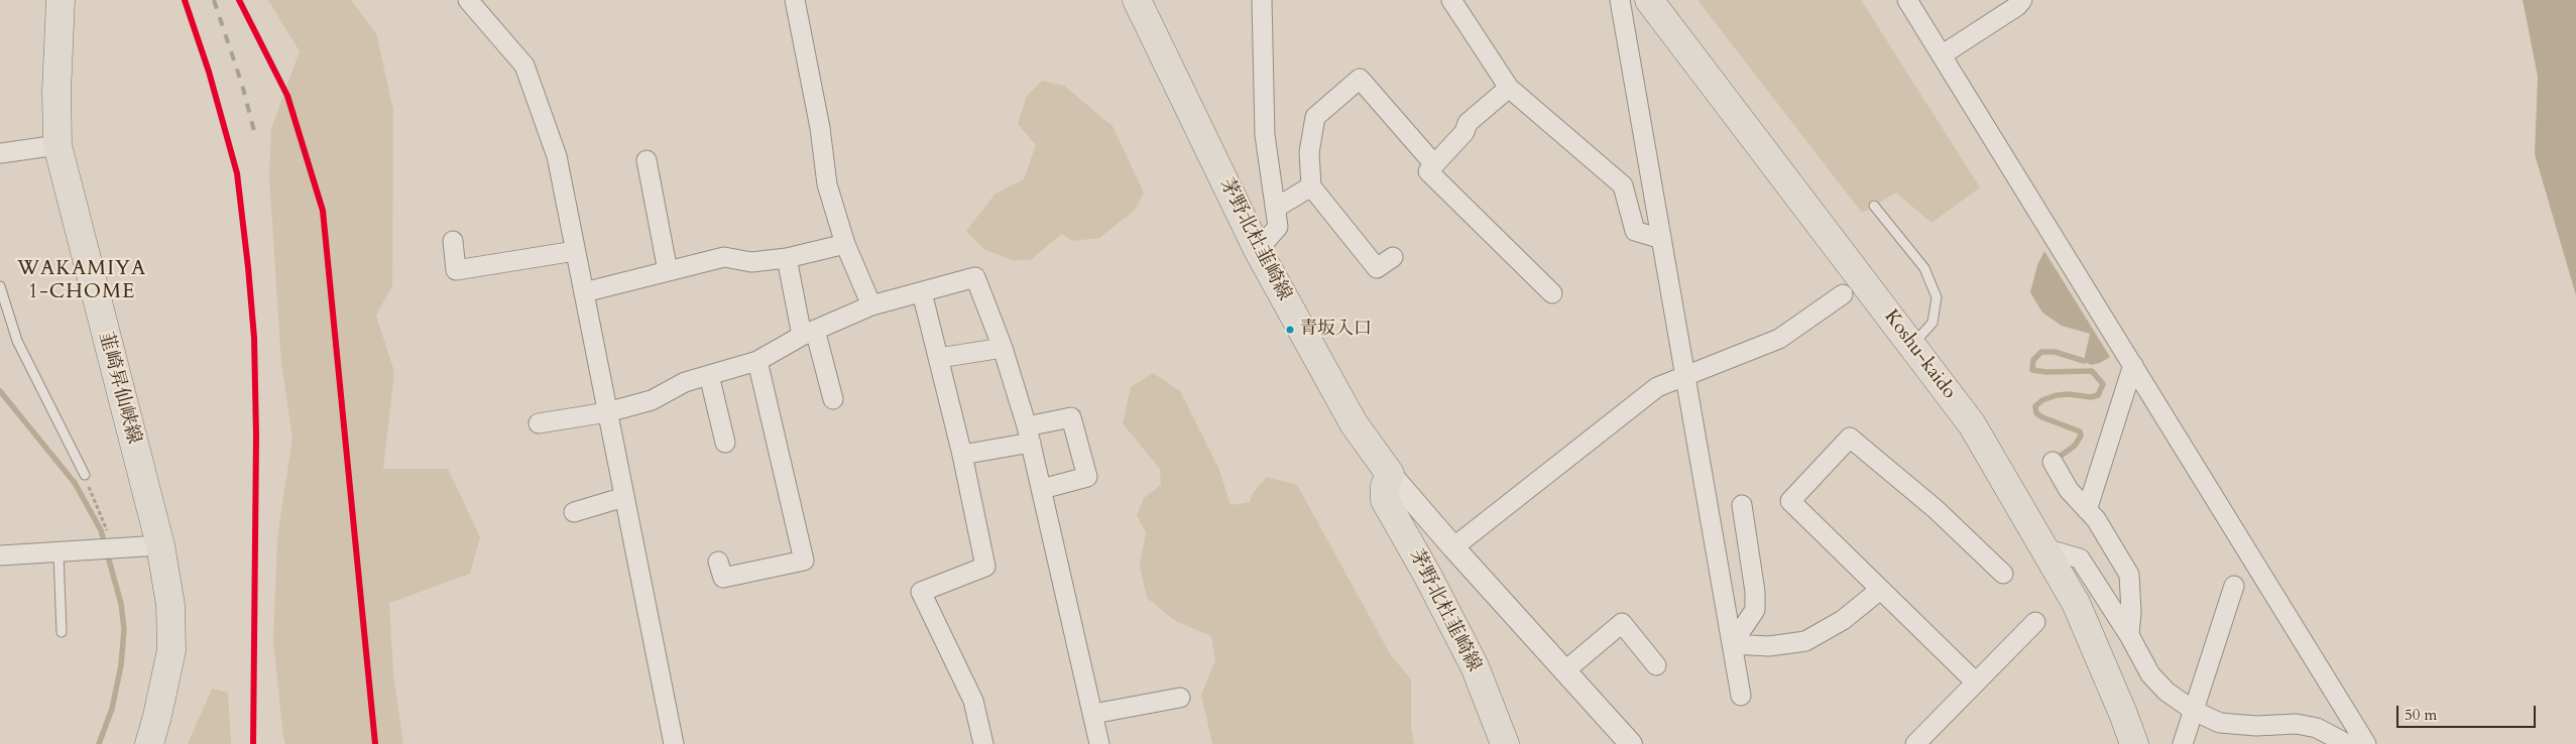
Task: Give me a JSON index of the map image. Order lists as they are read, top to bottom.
{
  "streets": {
    "main road": ["茅野北杜韮崎線", "Koshu-kaido", "韮崎昇仙峡線"]
  },
  "districts": ["WAKAMIYA 1-CHOME"],
  "places": ["青坂入口"],
  "scale_bar": "50 m"
}
